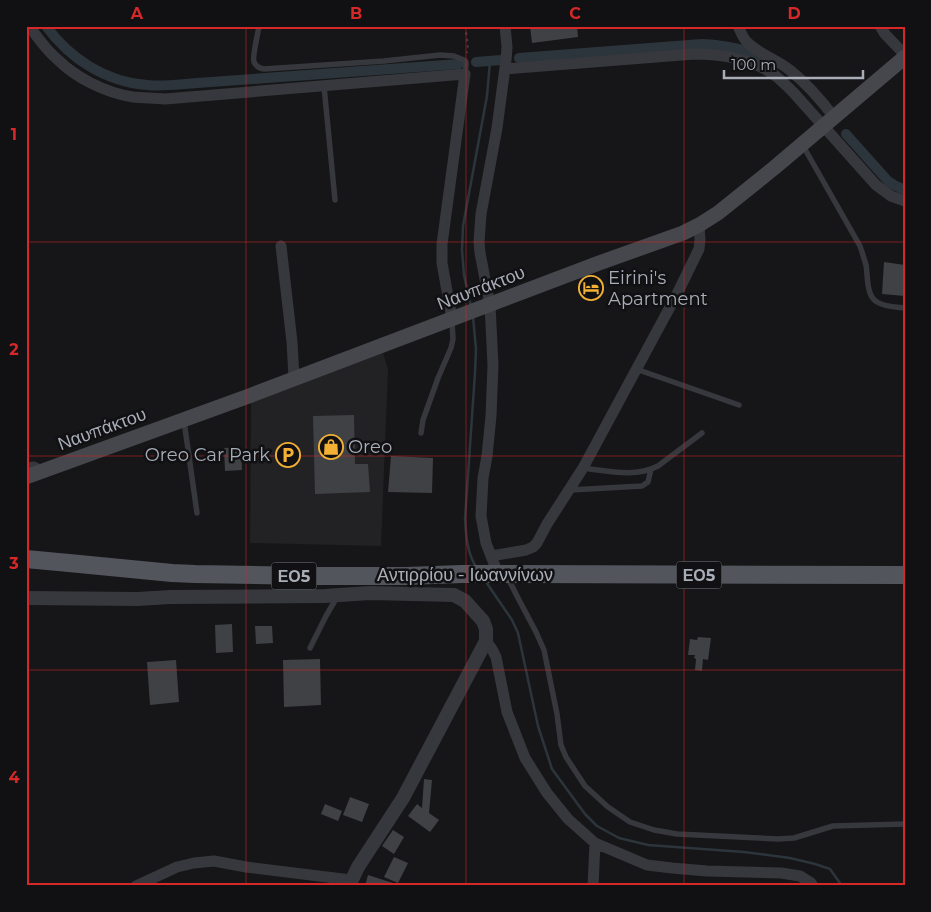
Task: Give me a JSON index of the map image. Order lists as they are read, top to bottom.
{
  "streets": {
    "main road": ["Ναυπάκτου", "Αντιρρίου - Ιωαννίνων", "ΕΟ5"]
  },
  "places": {
    "hotel": ["Eirini's Apartment"],
    "shop": ["Oreo"],
    "parking": ["Oreo Car Park"]
  },
  "scale_bar": "100 m",
  "grid": {
    "columns": [
      "A",
      "B",
      "C",
      "D"
    ],
    "rows": [
      "1",
      "2",
      "3",
      "4"
    ]
  }
}
